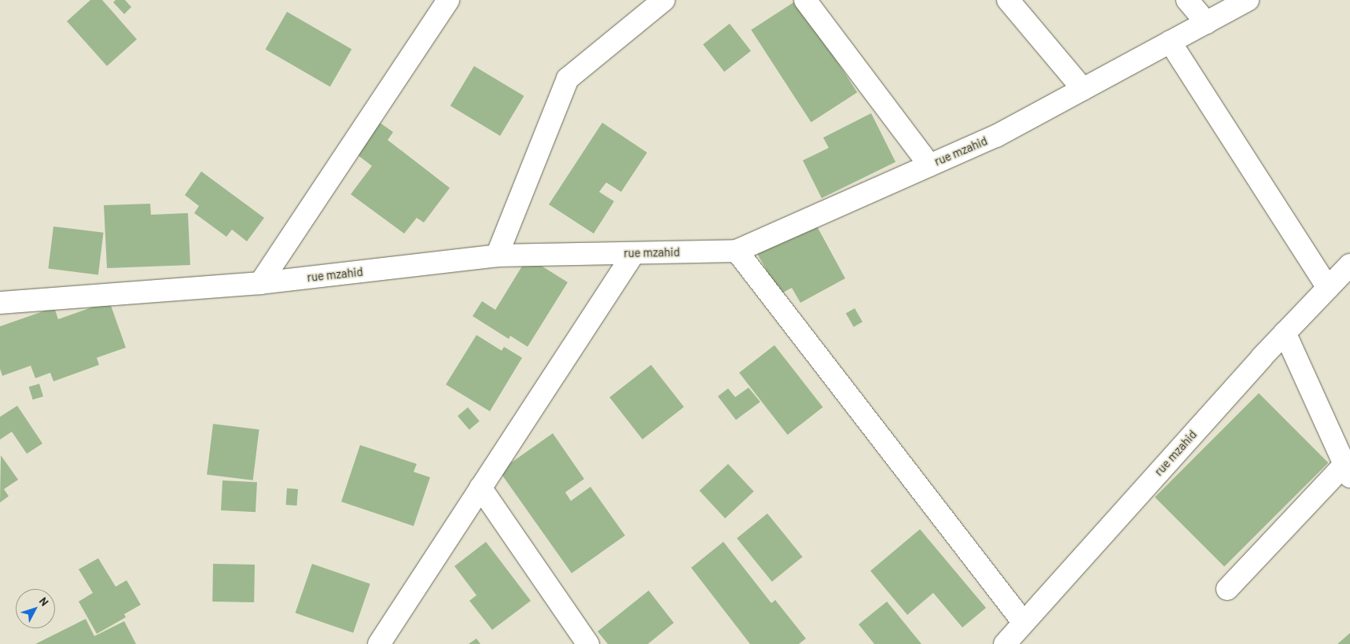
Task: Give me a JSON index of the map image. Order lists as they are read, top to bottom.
{
  "streets": {
    "street": ["rue mzahid"]
  },
  "north": "top right"
}
